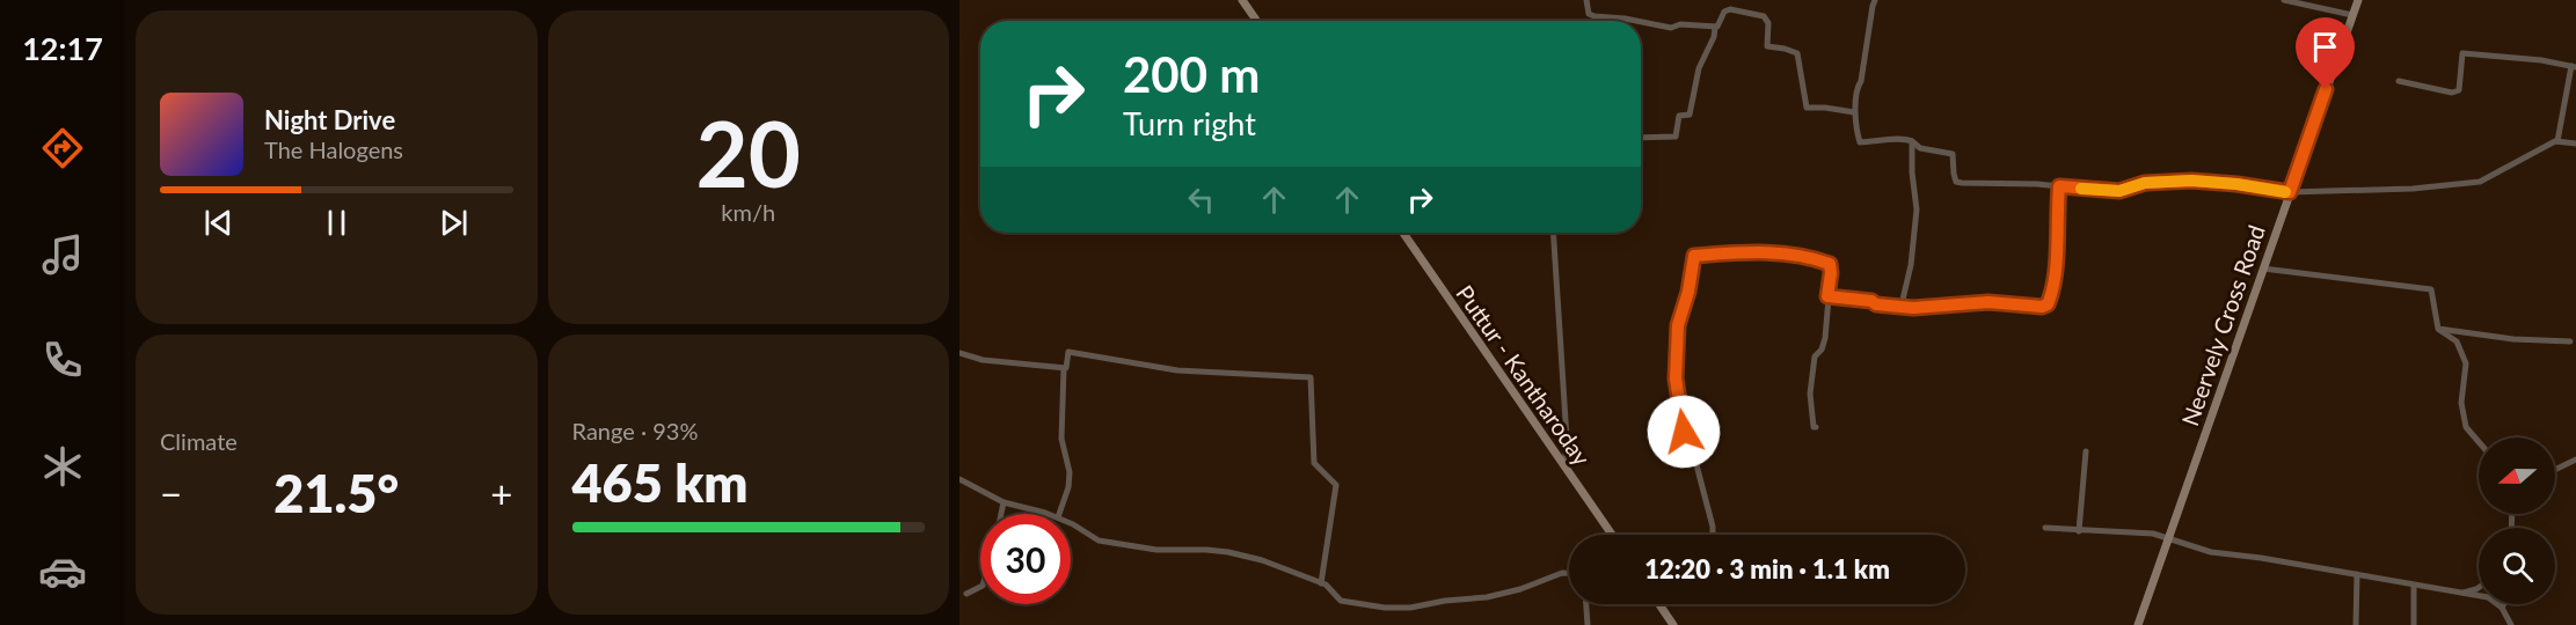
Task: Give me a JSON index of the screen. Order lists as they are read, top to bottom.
{
  "streets": {
    "street": ["Neervely Cross Road", "Puttur - Kantharoday"]
  },
  "north": "left",
  "page": {
    "tabs": "12:17",
    "tile": [
      ["20", "km/h"],
      "Climate",
      ["Range · 93%", "465 km"]
    ],
    "turn": ["200 m", "Turn right"],
    "song": ["Night Drive", "The Halogens"],
    "heat": ["−", "21.5°", "+"],
    "limit": "30",
    "trip": "12:20 · 3 min · 1.1 km"
  }
}
